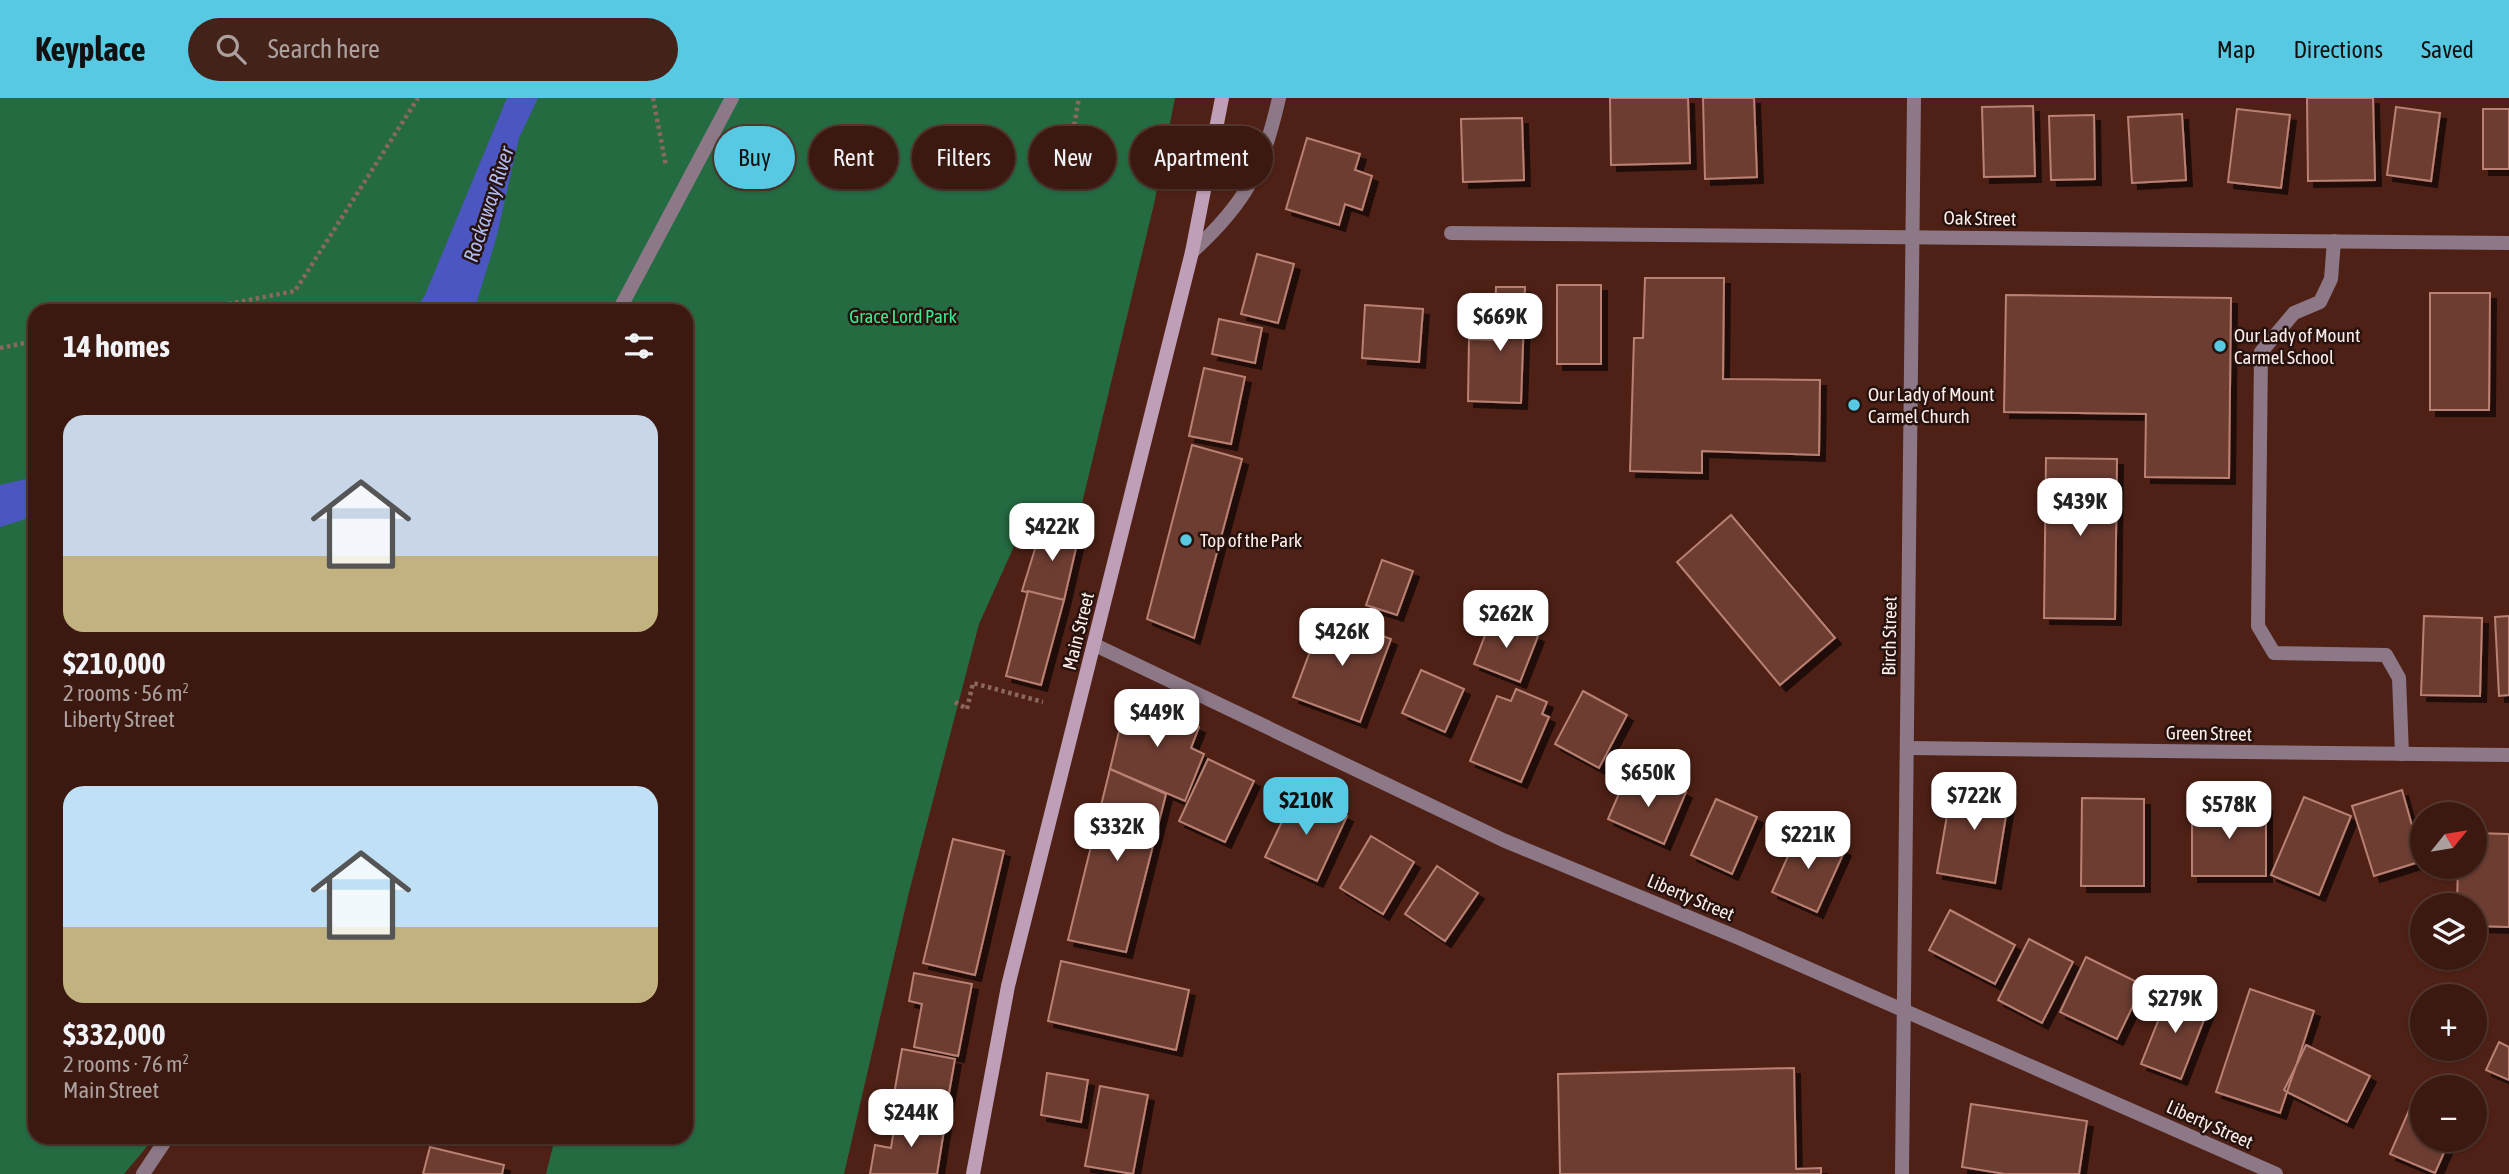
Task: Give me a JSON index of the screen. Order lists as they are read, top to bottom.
{
  "streets": {
    "street": [
      "Oak Street",
      "Main Street",
      "Birch Street",
      "Green Street",
      "Liberty Street"
    ]
  },
  "crossings": [
    ["Oak Street", "Birch Street"],
    ["Main Street", "Liberty Street"],
    ["Birch Street", "Green Street"],
    ["Birch Street", "Liberty Street"]
  ],
  "water": ["Rockaway River"],
  "parks": ["Grace Lord Park"],
  "places": ["Our Lady of Mount Carmel School", "Our Lady of Mount Carmel Church", "Top of the Park"],
  "north": "top right",
  "page": {
    "header": "Keyplace",
    "search": "Search here",
    "nav": ["Map", "Directions", "Saved"],
    "chip": [
      "Buy",
      "Rent",
      "Filters",
      "New",
      "Apartment"
    ],
    "price": [
      "$669K",
      "$439K",
      "$422K",
      "$262K",
      "$426K",
      "$449K",
      "$650K",
      "$722K",
      "$210K",
      "$578K",
      "$332K",
      "$221K",
      "$279K",
      "$244K"
    ],
    "heading": "14 homes",
    "list": [
      {
        "name": "$210,000",
        "note": "2 rooms · 56 m² · Liberty Street"
      },
      {
        "name": "$332,000",
        "note": "2 rooms · 76 m² · Main Street"
      }
    ],
    "map_buttons": ["+", "−"]
  }
}
